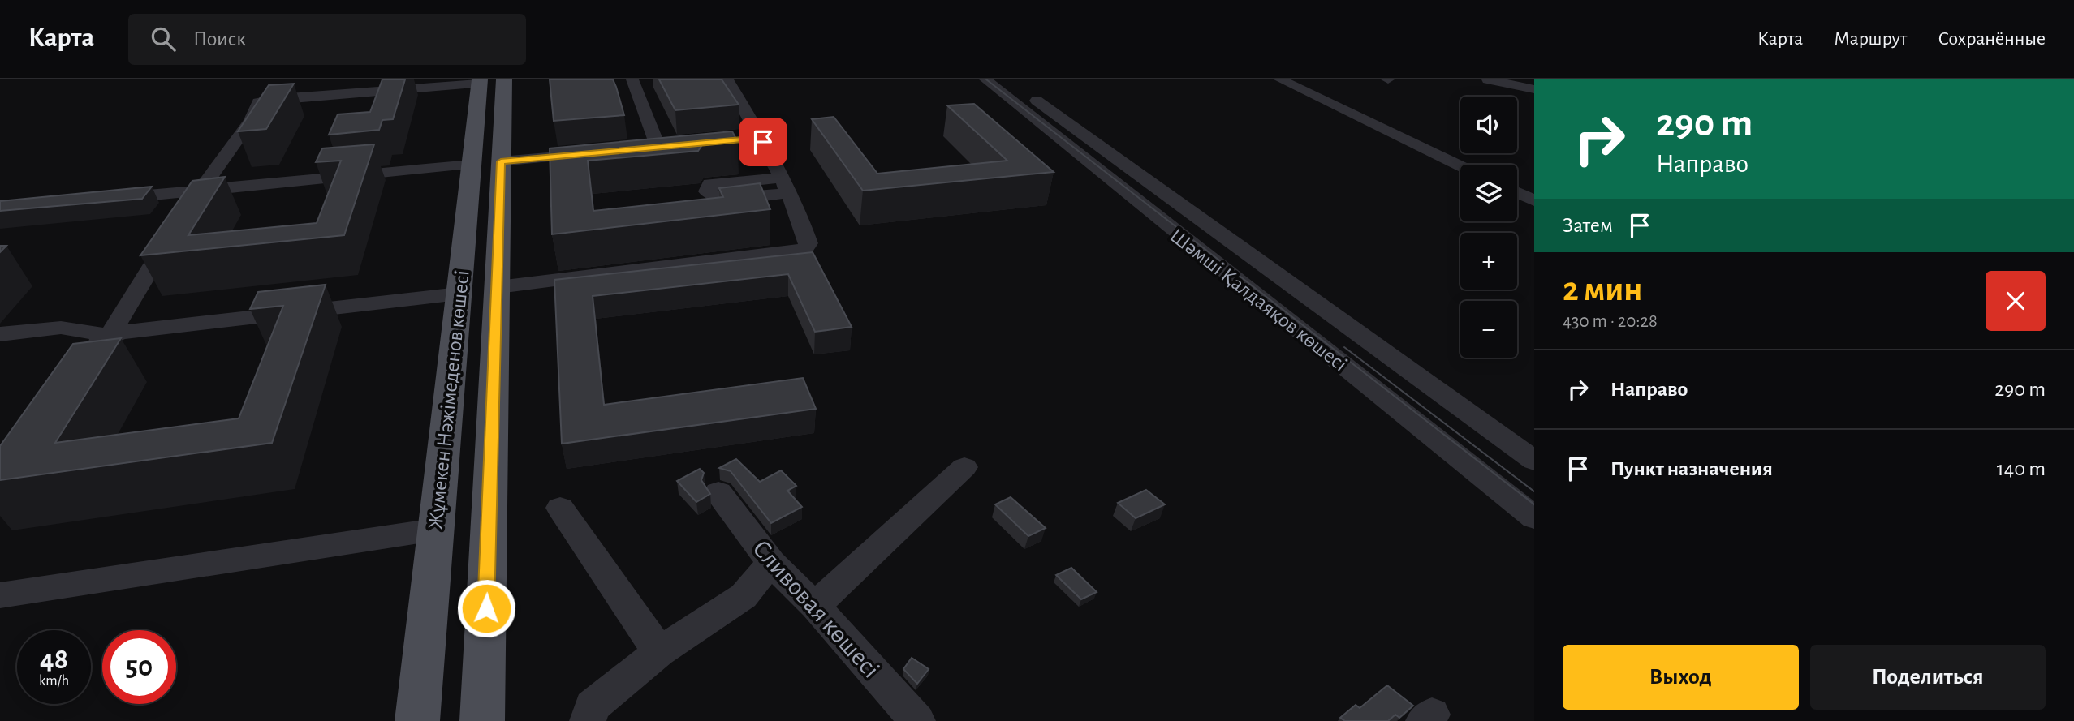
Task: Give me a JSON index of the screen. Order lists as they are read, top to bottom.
{
  "streets": {
    "main road": ["Жұмекен Нәжімеденов көшесі"],
    "street": ["Шәмші Қалдаяқов көшесі", "Сливовая көшесі"]
  },
  "page": {
    "header": "Карта",
    "search": "Поиск",
    "nav": ["Карта", "Маршрут", "Сохранённые"],
    "turn": ["290 m", "Направо"],
    "map_buttons": ["+", "−"],
    "then": "Затем",
    "heading": ["2 мин", "430 m · 20:28"],
    "list": [
      {
        "name": "Направо",
        "value": "290 m"
      },
      {
        "name": "Пункт назначения",
        "value": "140 m"
      }
    ],
    "speed": "48 km/h",
    "limit": "50",
    "buttons": ["Выход", "Поделиться"]
  }
}
